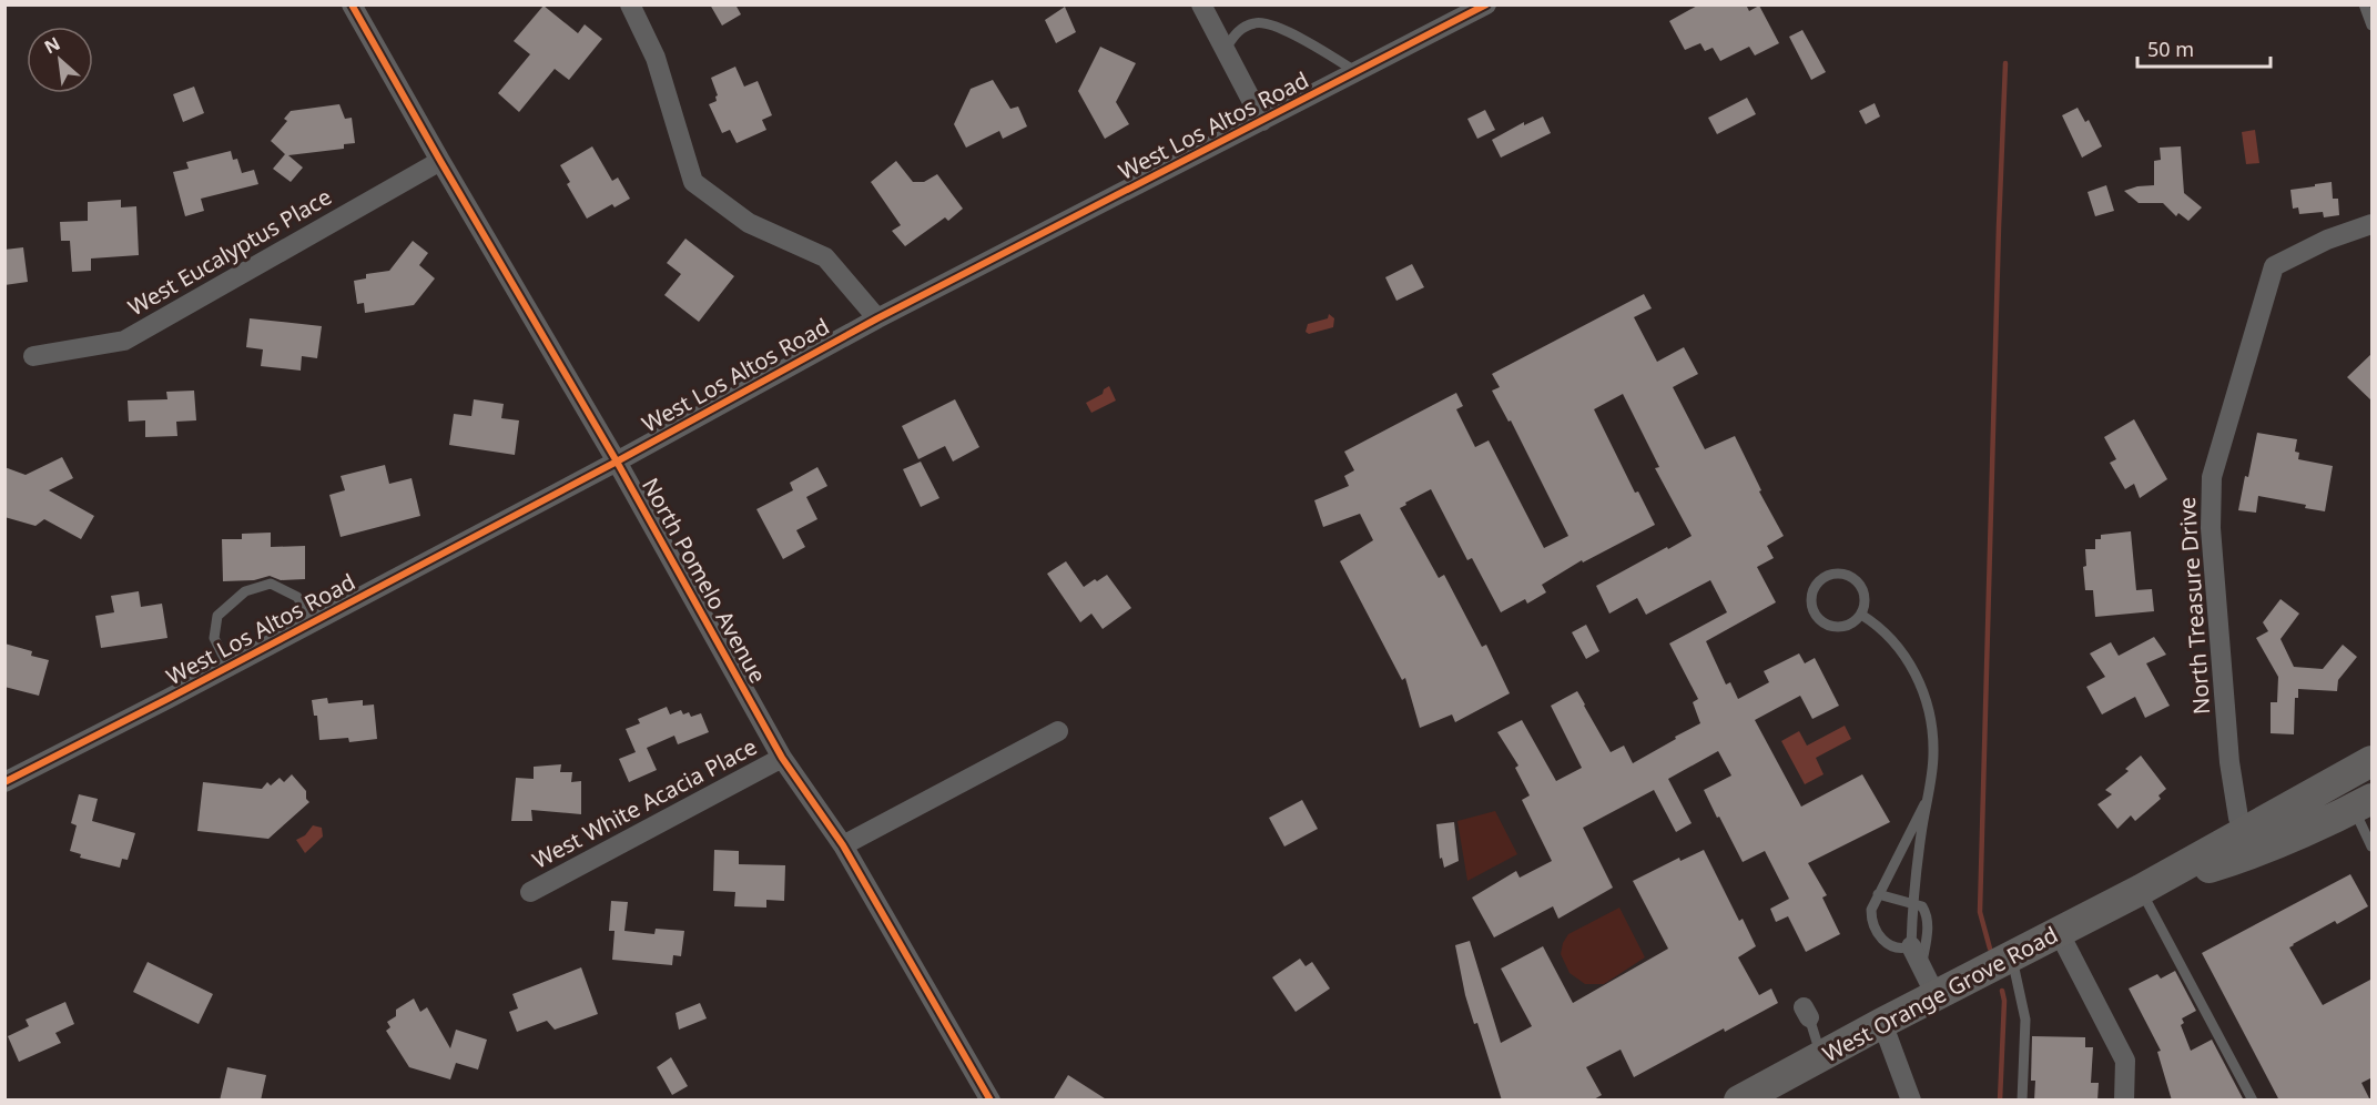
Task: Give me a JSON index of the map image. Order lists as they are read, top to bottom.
{
  "streets": {
    "main road": ["West Orange Grove Road"],
    "street": [
      "West Los Altos Road",
      "West Eucalyptus Place",
      "North Pomelo Avenue",
      "North Treasure Drive",
      "West White Acacia Place"
    ]
  },
  "crossings": [
    ["West Los Altos Road", "North Pomelo Avenue"],
    ["West Eucalyptus Place", "North Pomelo Avenue"],
    ["North Pomelo Avenue", "West White Acacia Place"],
    ["North Treasure Drive", "West Orange Grove Road"]
  ],
  "scale_bar": "50 m",
  "north": "top left"
}
